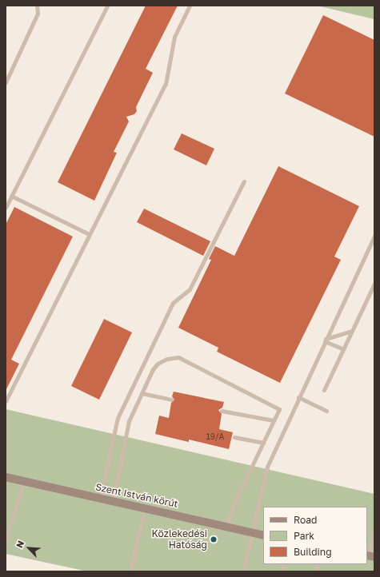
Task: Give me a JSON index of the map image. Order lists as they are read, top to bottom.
{
  "streets": {
    "street": ["Szent István körút"]
  },
  "places": ["Közlekedési Hatóság"],
  "house_numbers": ["19/A"],
  "legend": ["Road", "Park", "Building"],
  "north": "top left"
}
